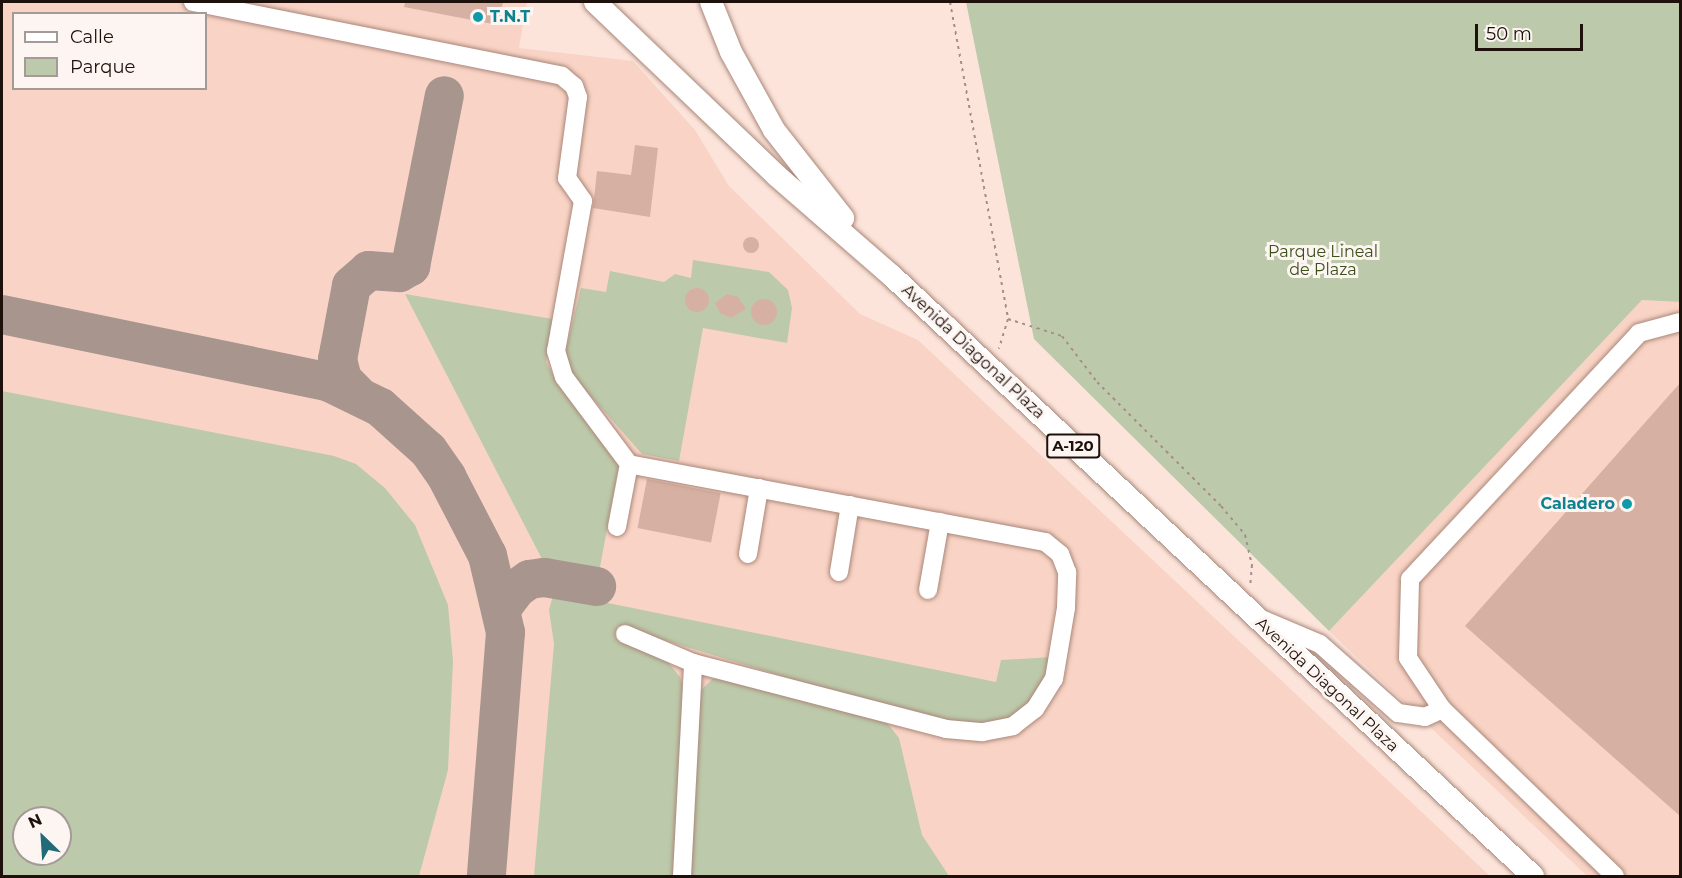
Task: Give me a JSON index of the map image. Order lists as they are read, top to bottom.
{
  "streets": {
    "main road": ["Avenida Diagonal Plaza", "A-120"]
  },
  "crossings": [
    ["Avenida Diagonal Plaza", "A-120"]
  ],
  "parks": ["Parque Lineal de Plaza"],
  "places": ["T.N.T", "Caladero"],
  "legend": ["Calle", "Parque"],
  "scale_bar": "50 m",
  "north": "top left"
}
